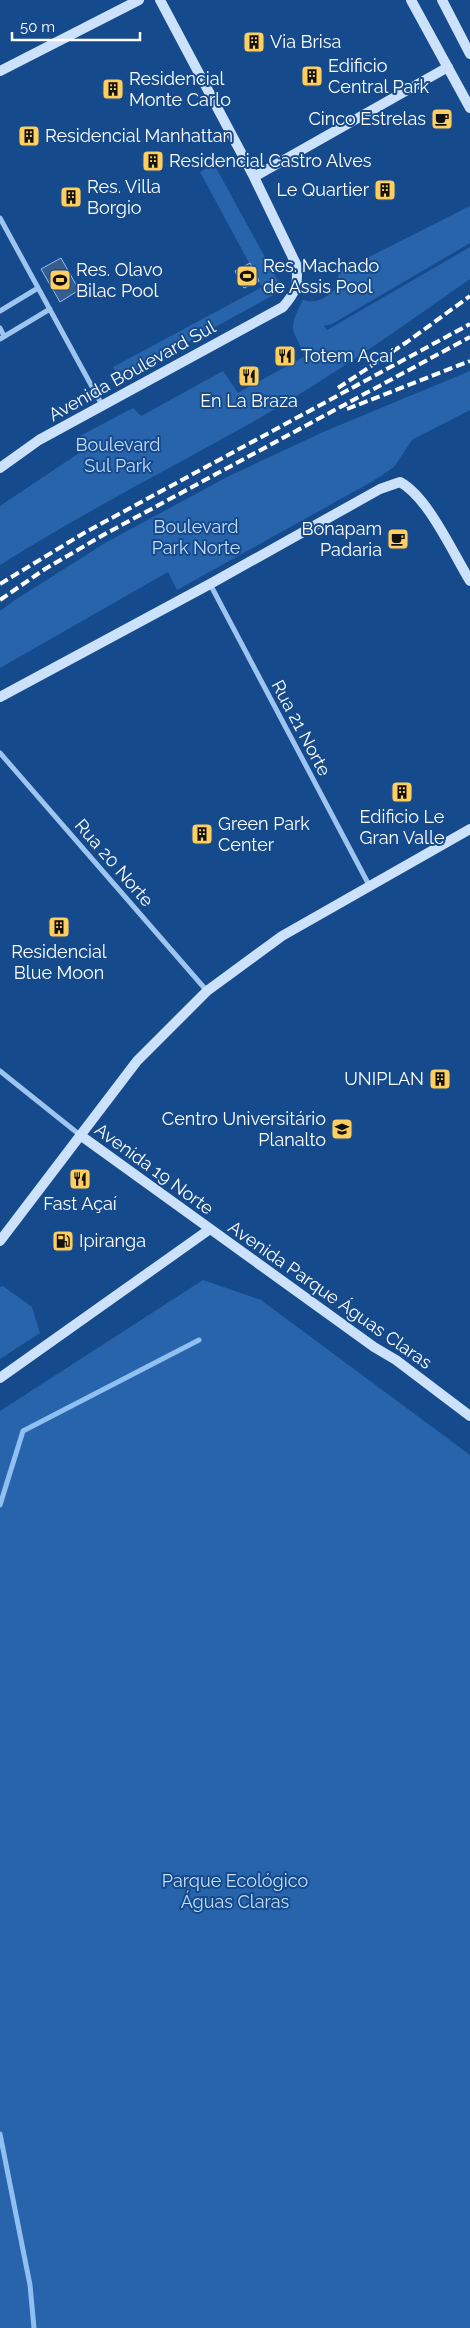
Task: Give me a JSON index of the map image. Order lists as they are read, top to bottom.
{
  "streets": {
    "street": [
      "Avenida Boulevard Sul",
      "Rua 21 Norte",
      "Rua 20 Norte",
      "Avenida 19 Norte",
      "Avenida Parque Águas Claras"
    ]
  },
  "crossings": [
    ["Avenida 19 Norte", "Avenida Parque Águas Claras"]
  ],
  "parks": ["Boulevard Sul Park", "Boulevard Park Norte", "Parque Ecológico Águas Claras"],
  "places": {
    "building": [
      "Via Brisa",
      "Edificio Central Park",
      "Residencial Monte Carlo",
      "Residencial Manhattan",
      "Residencial Castro Alves",
      "Le Quartier",
      "Res. Villa Borgio",
      "Edificio Le Gran Valle",
      "Green Park Center",
      "Residencial Blue Moon",
      "UNIPLAN"
    ],
    "cafe": ["Cinco Estrelas", "Bonapam Padaria"],
    "sports": ["Res. Machado de Assis Pool", "Res. Olavo Bilac Pool"],
    "restaurant": ["Totem Açaí", "En La Braza", "Fast Açaí"],
    "school or university": ["Centro Universitário Planalto"],
    "fuel station": ["Ipiranga"]
  },
  "scale_bar": "50 m"
}
